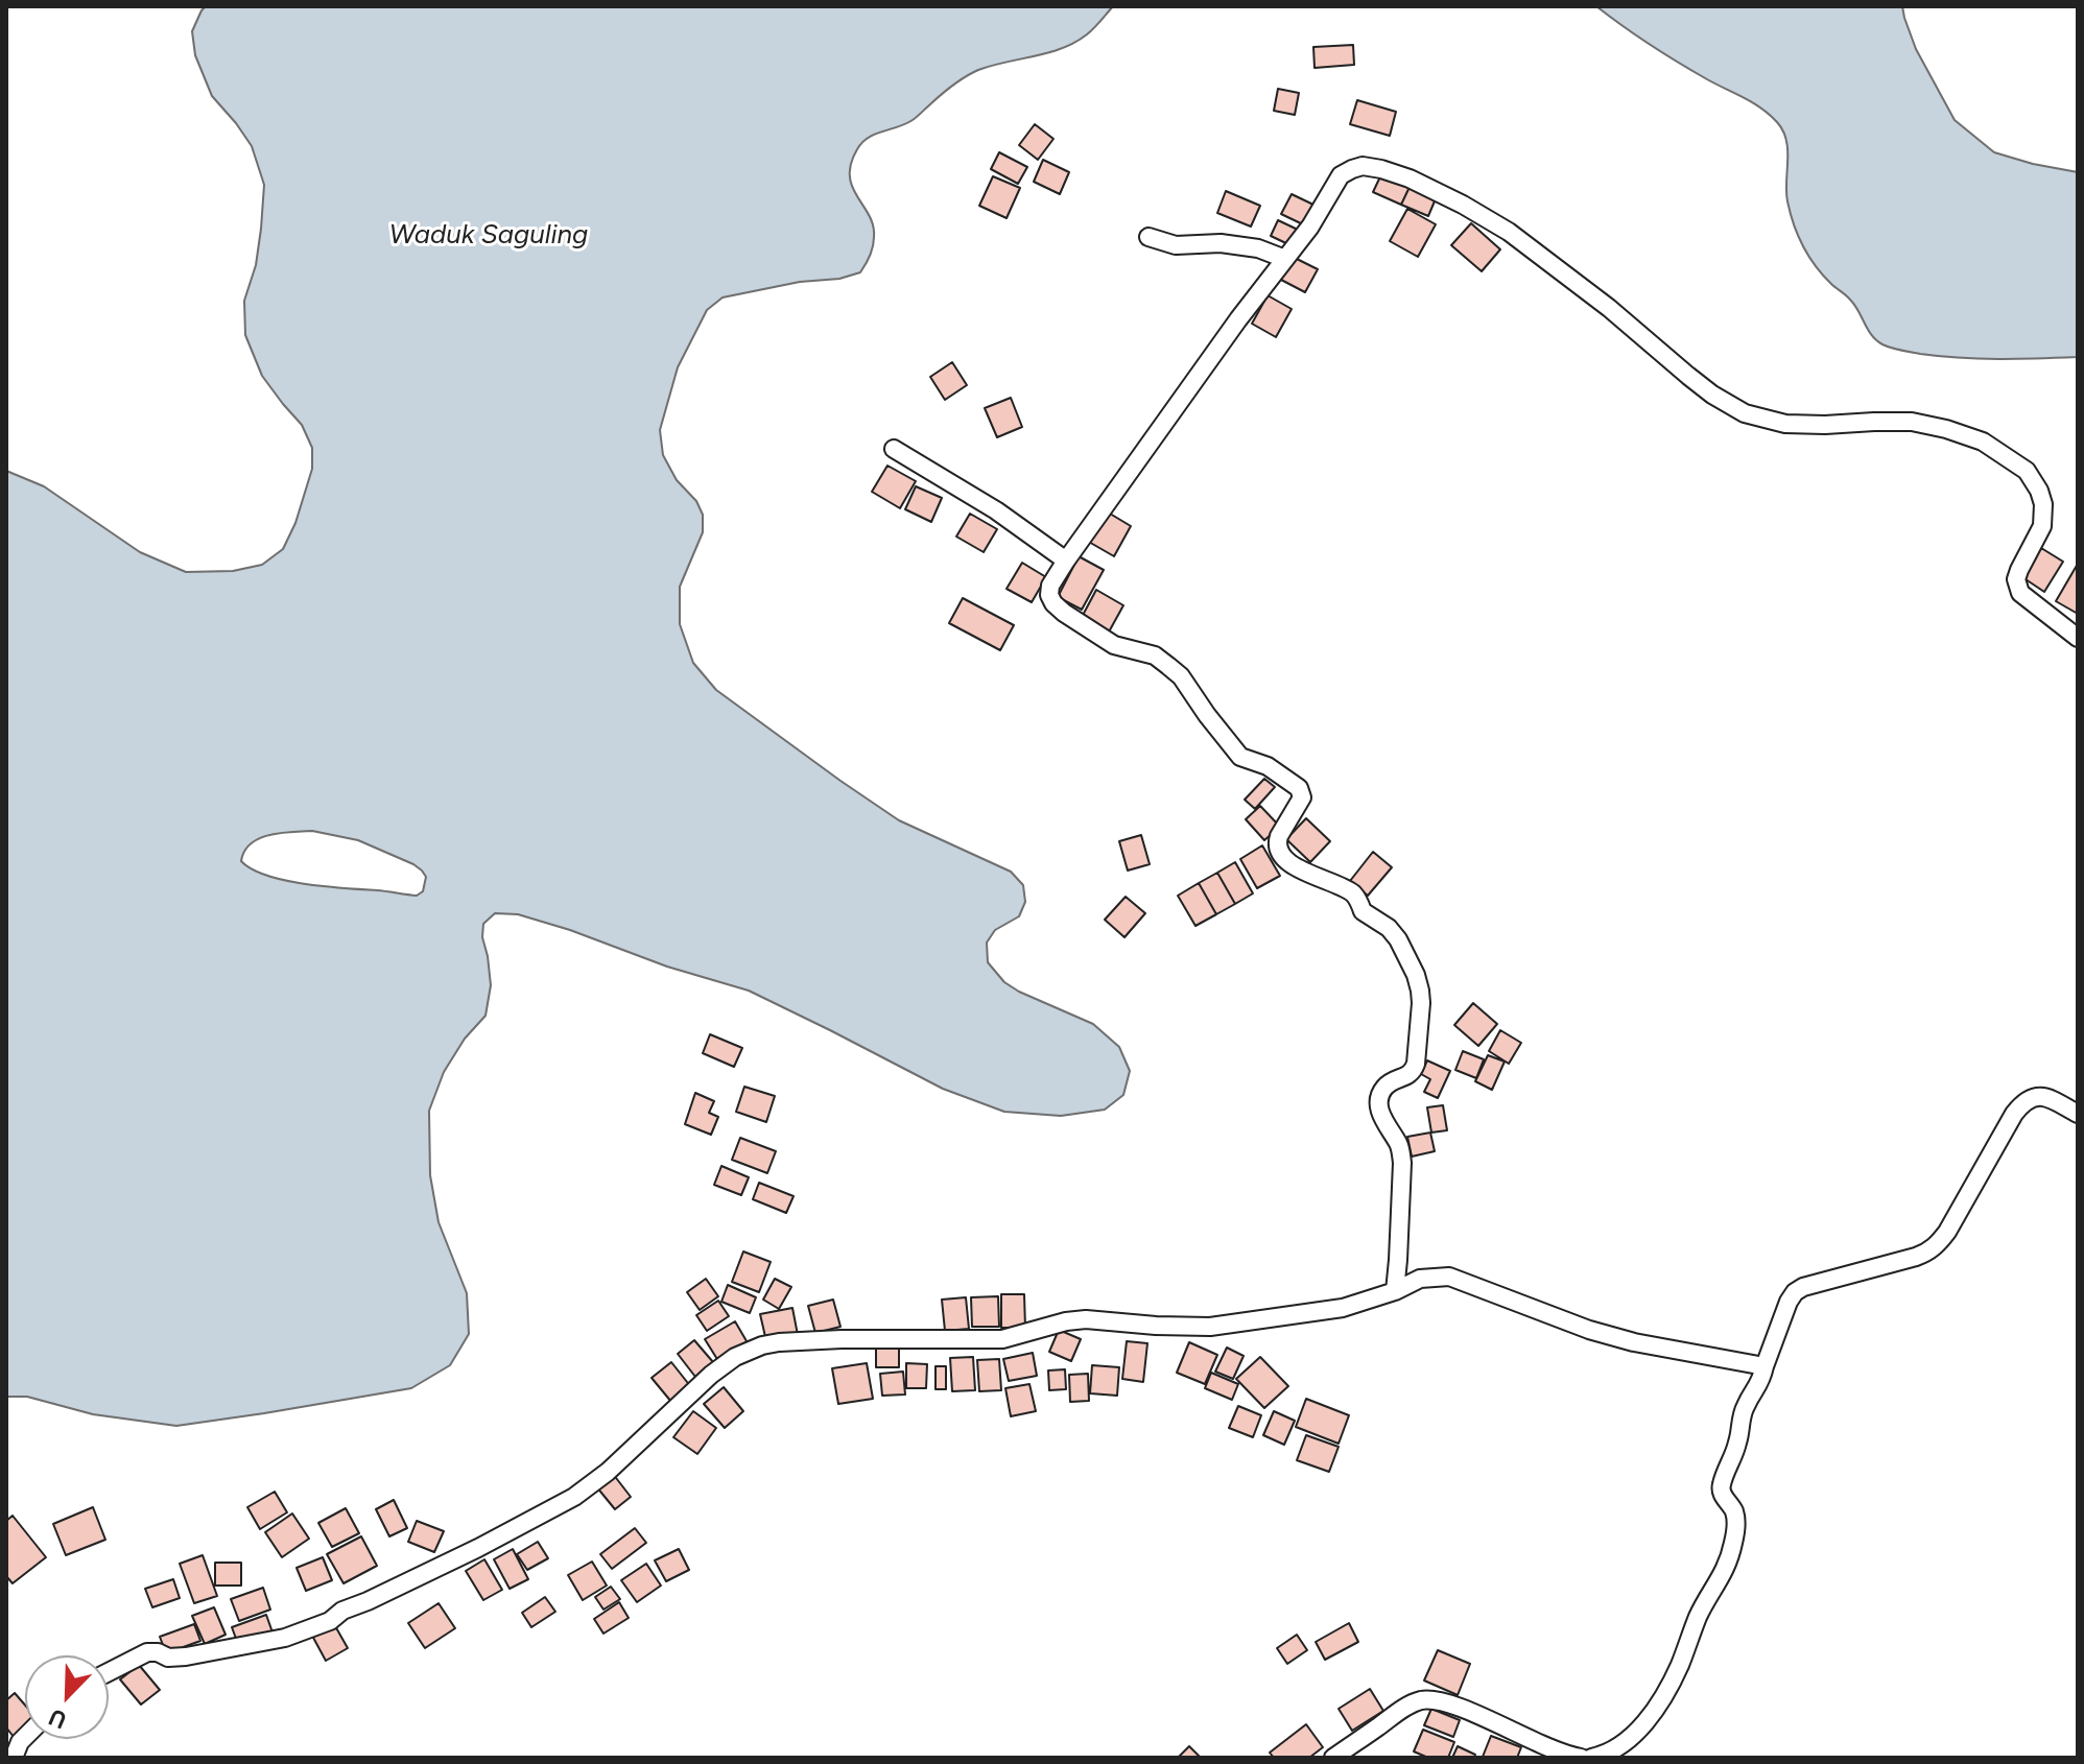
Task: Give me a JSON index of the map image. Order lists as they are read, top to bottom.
{
  "water": ["Waduk Saguling"],
  "north": "bottom left"
}
